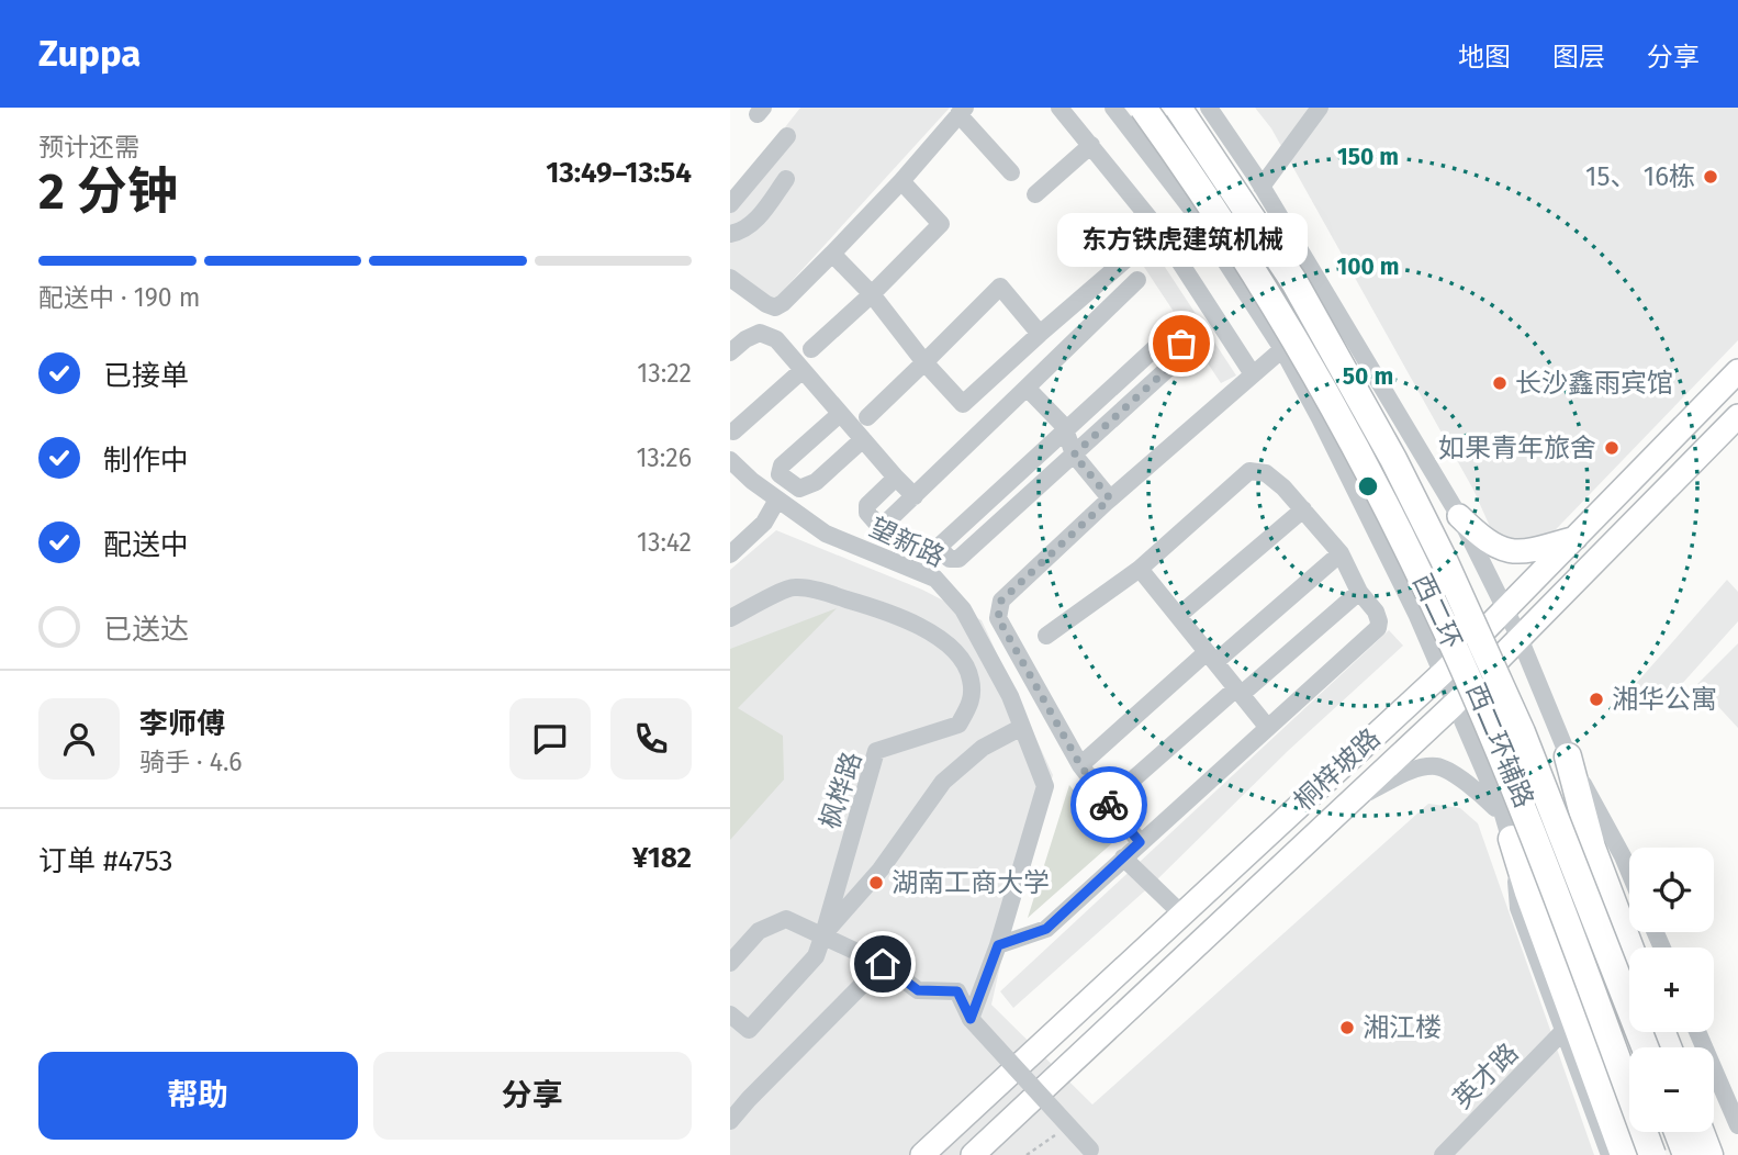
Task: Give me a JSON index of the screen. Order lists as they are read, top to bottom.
{
  "streets": {
    "highway": ["西二环"],
    "main road": ["桐梓坡路"],
    "street": [
      "望新路",
      "西二环辅路",
      "枫桦路",
      "英才路"
    ]
  },
  "crossings": [
    ["西二环辅路", "桐梓坡路"],
    ["西二环辅路", "英才路"]
  ],
  "places": [
    "15、 16栋",
    "东方铁虎建筑机械",
    "长沙鑫雨宾馆",
    "如果青年旅舍",
    "湘华公寓",
    "湖南工商大学",
    "湘江楼"
  ],
  "page": {
    "header": "Zuppa",
    "nav": ["地图", "图层", "分享"],
    "heading": ["2 分钟", "预计还需", "13:49–13:54"],
    "panel": [
      "李师傅",
      "骑手 · 4.6",
      "订单 #4753",
      "¥182"
    ],
    "bubble": "东方铁虎建筑机械",
    "bar": "配送中 · 190 m",
    "list": [
      ["已接单", "13:22"],
      ["制作中", "13:26"],
      ["配送中", "13:42"],
      "已送达"
    ],
    "map_buttons": ["+", "−"],
    "buttons": ["帮助", "分享"]
  },
  "rings": ["150 m", "100 m", "50 m"]
}
